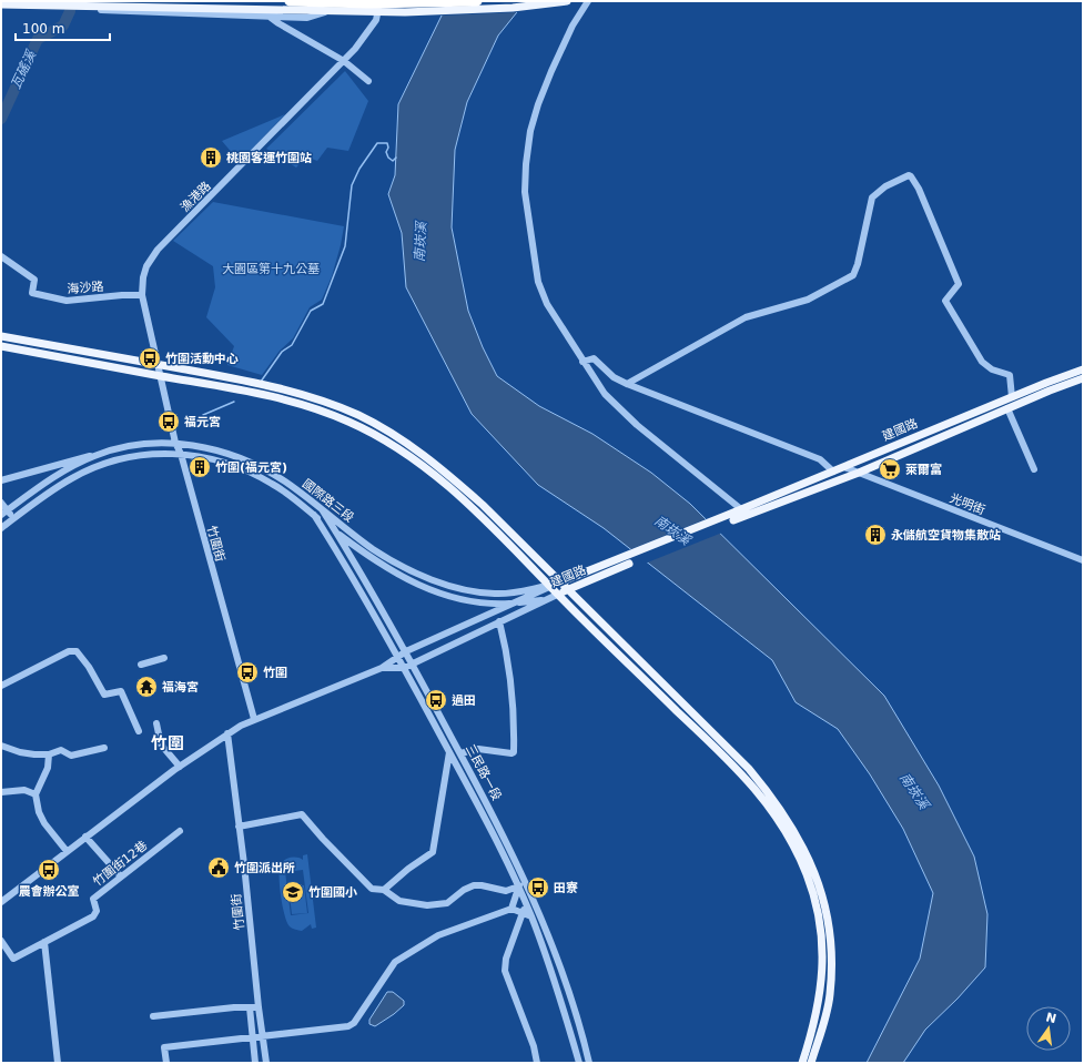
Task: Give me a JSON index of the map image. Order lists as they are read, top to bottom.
{
  "streets": {
    "main road": ["建國路"],
    "street": [
      "漁港路",
      "海沙路",
      "國際路三段",
      "光明街",
      "竹圍街",
      "三民路一段",
      "竹圍街12巷"
    ]
  },
  "crossings": [
    ["漁港路", "海沙路"],
    ["漁港路", "國際路三段"],
    ["漁港路", "竹圍街"],
    ["建國路", "國際路三段"],
    ["建國路", "光明街"],
    ["國際路三段", "竹圍街"],
    ["國際路三段", "三民路一段"]
  ],
  "districts": ["竹圍"],
  "water": ["瓦磘溪", "南崁溪"],
  "parks": ["大園區第十九公墓"],
  "places": {
    "building": ["桃園客運竹圍站", "竹圍(福元宮)", "永儲航空貨物集散站"],
    "bus stop": [
      "竹圍活動中心",
      "福元宮",
      "竹圍",
      "過田",
      "農會辦公室",
      "田寮"
    ],
    "supermarket": ["萊爾富"],
    "temple": ["福海宮"],
    "public building": ["竹圍派出所"],
    "school or university": ["竹圍國小"]
  },
  "scale_bar": "100 m",
  "north": "top"
}
